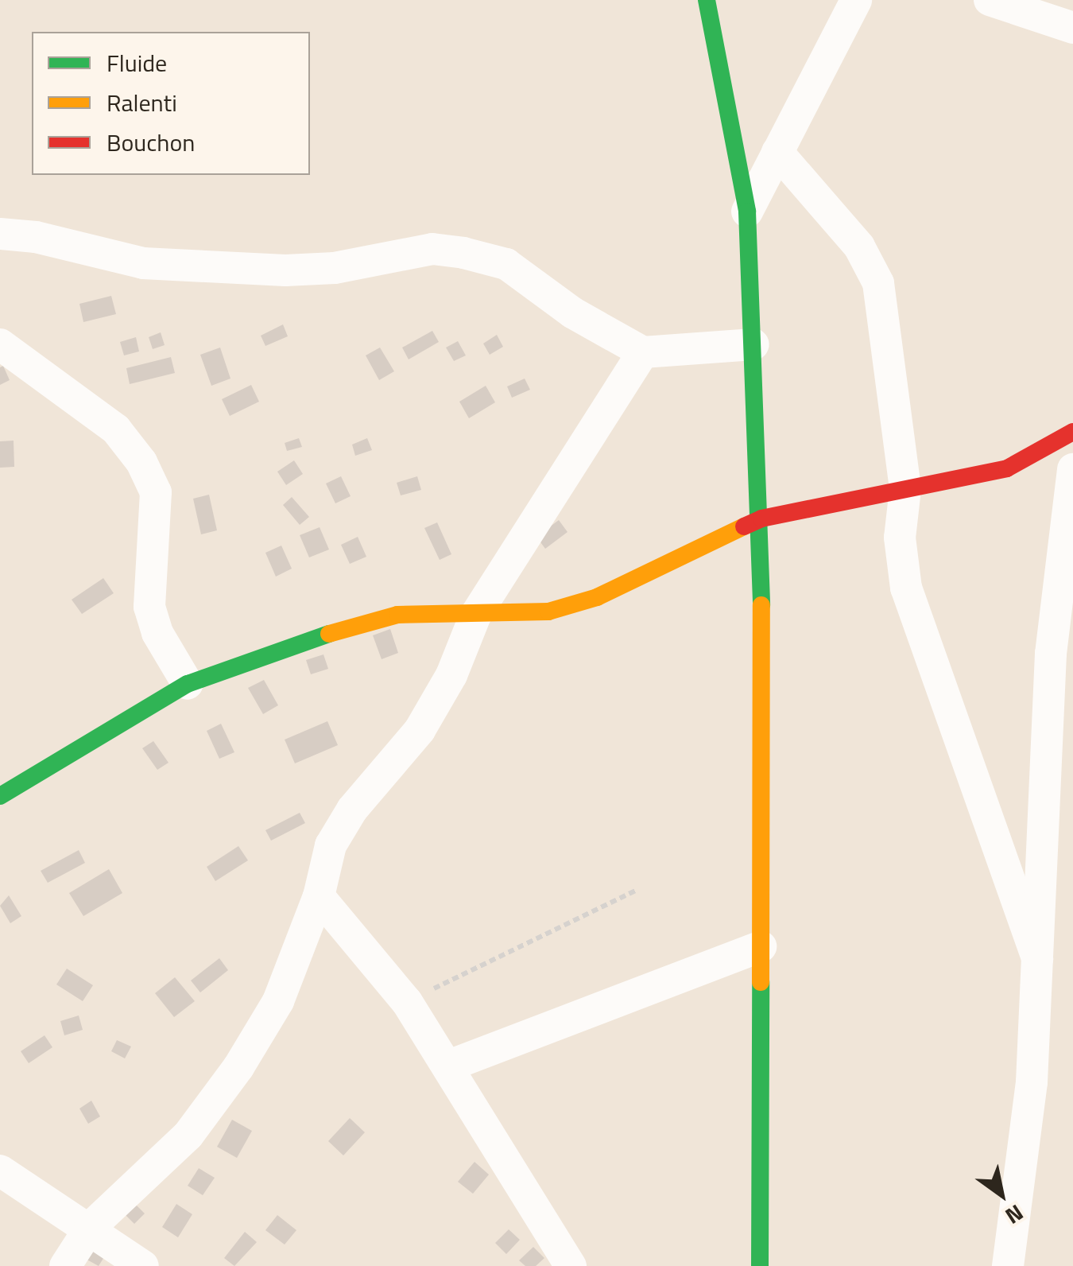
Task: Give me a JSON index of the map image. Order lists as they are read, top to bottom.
{
  "legend": ["Fluide", "Ralenti", "Bouchon"],
  "north": "bottom right"
}
